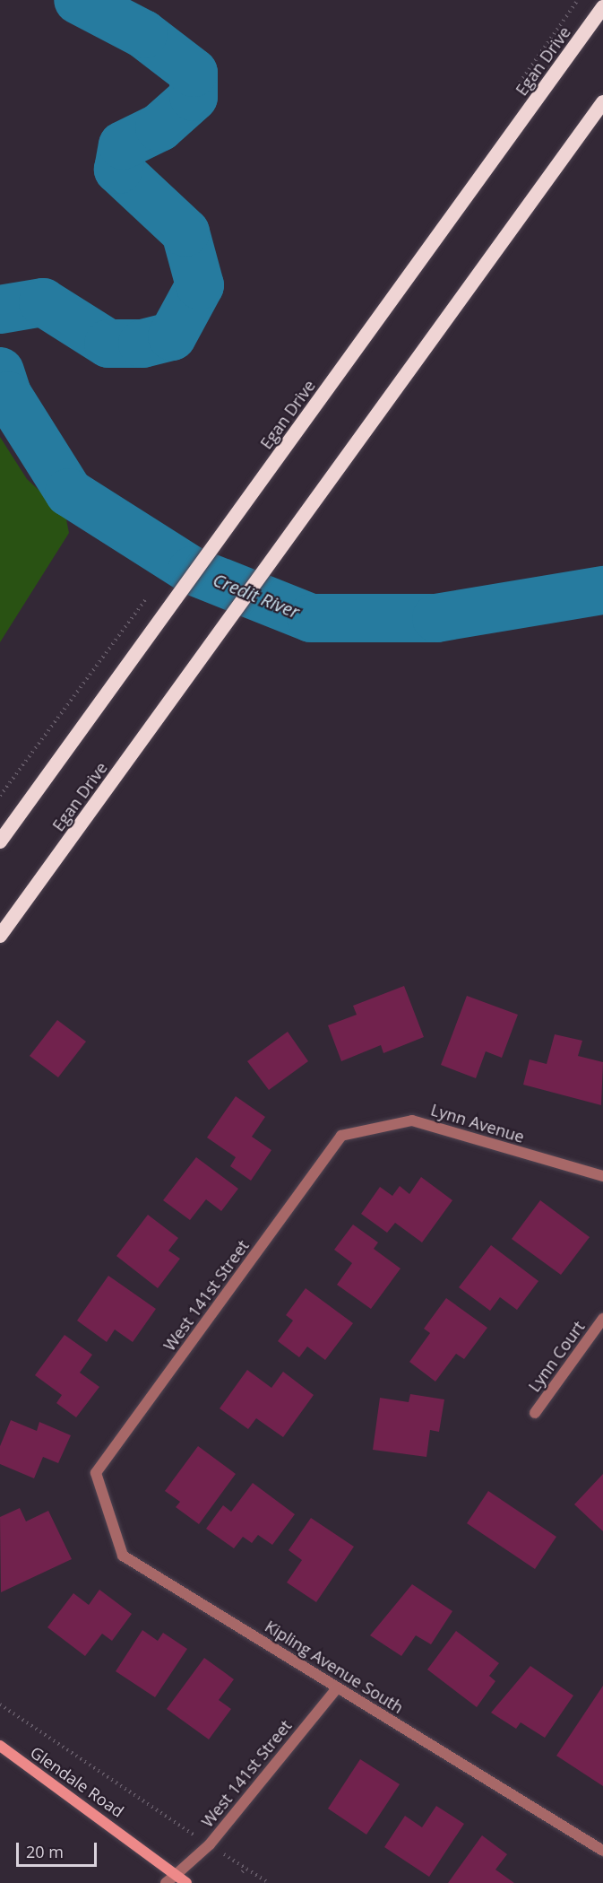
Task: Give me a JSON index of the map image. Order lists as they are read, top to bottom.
{
  "streets": {
    "highway": ["Egan Drive"],
    "main road": ["Glendale Road"],
    "street": [
      "Lynn Avenue",
      "West 141st Street",
      "Lynn Court",
      "Kipling Avenue South"
    ]
  },
  "crossings": [
    ["Lynn Avenue", "West 141st Street"],
    ["West 141st Street", "Kipling Avenue South"],
    ["West 141st Street", "Glendale Road"]
  ],
  "water": ["Credit River"],
  "scale_bar": "20 m"
}
